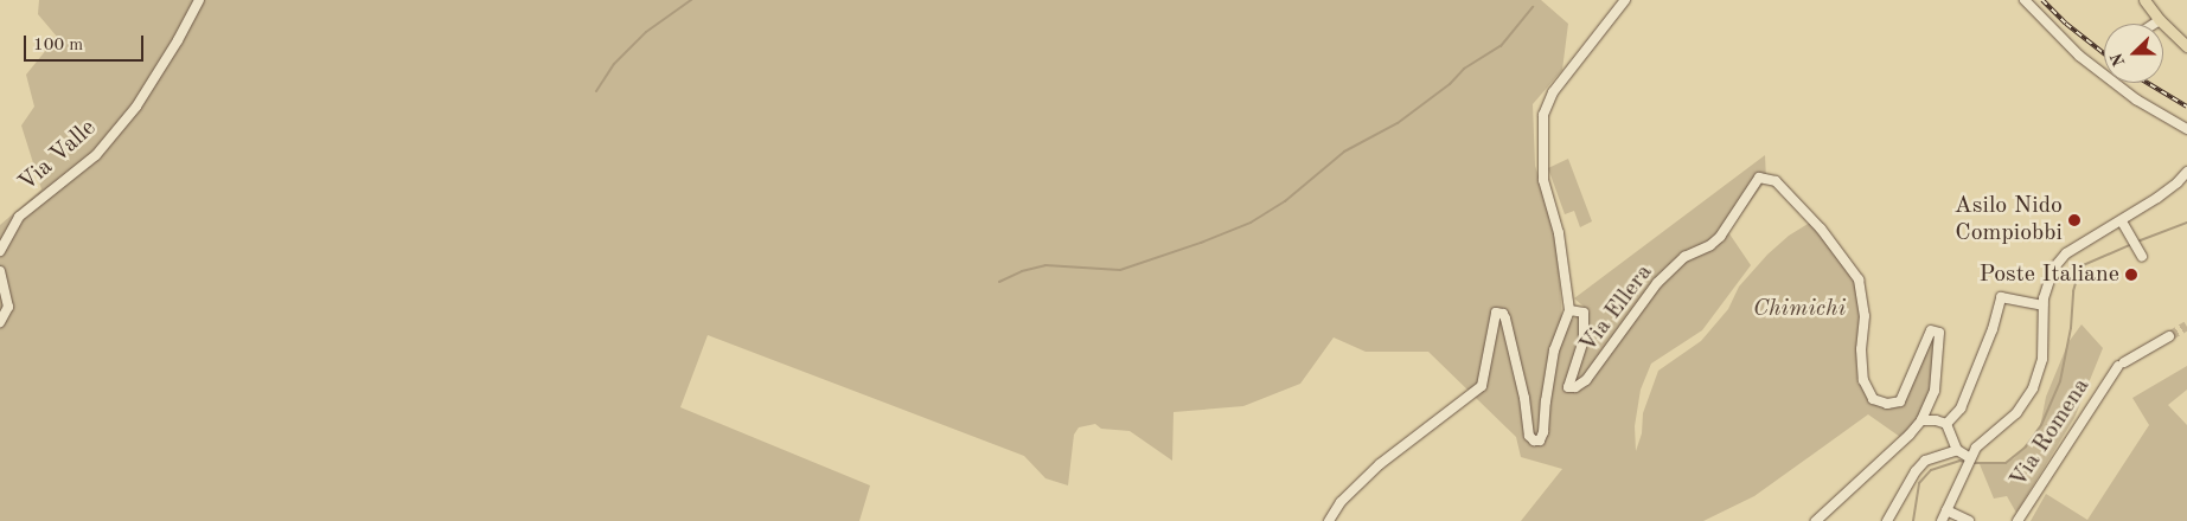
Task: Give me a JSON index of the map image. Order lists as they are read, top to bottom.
{
  "streets": {
    "street": ["Via Valle", "Via Ellera", "Via Romena"]
  },
  "parks": ["Chimichi"],
  "places": ["Asilo Nido Compiobbi", "Poste Italiane"],
  "scale_bar": "100 m",
  "north": "left"
}
